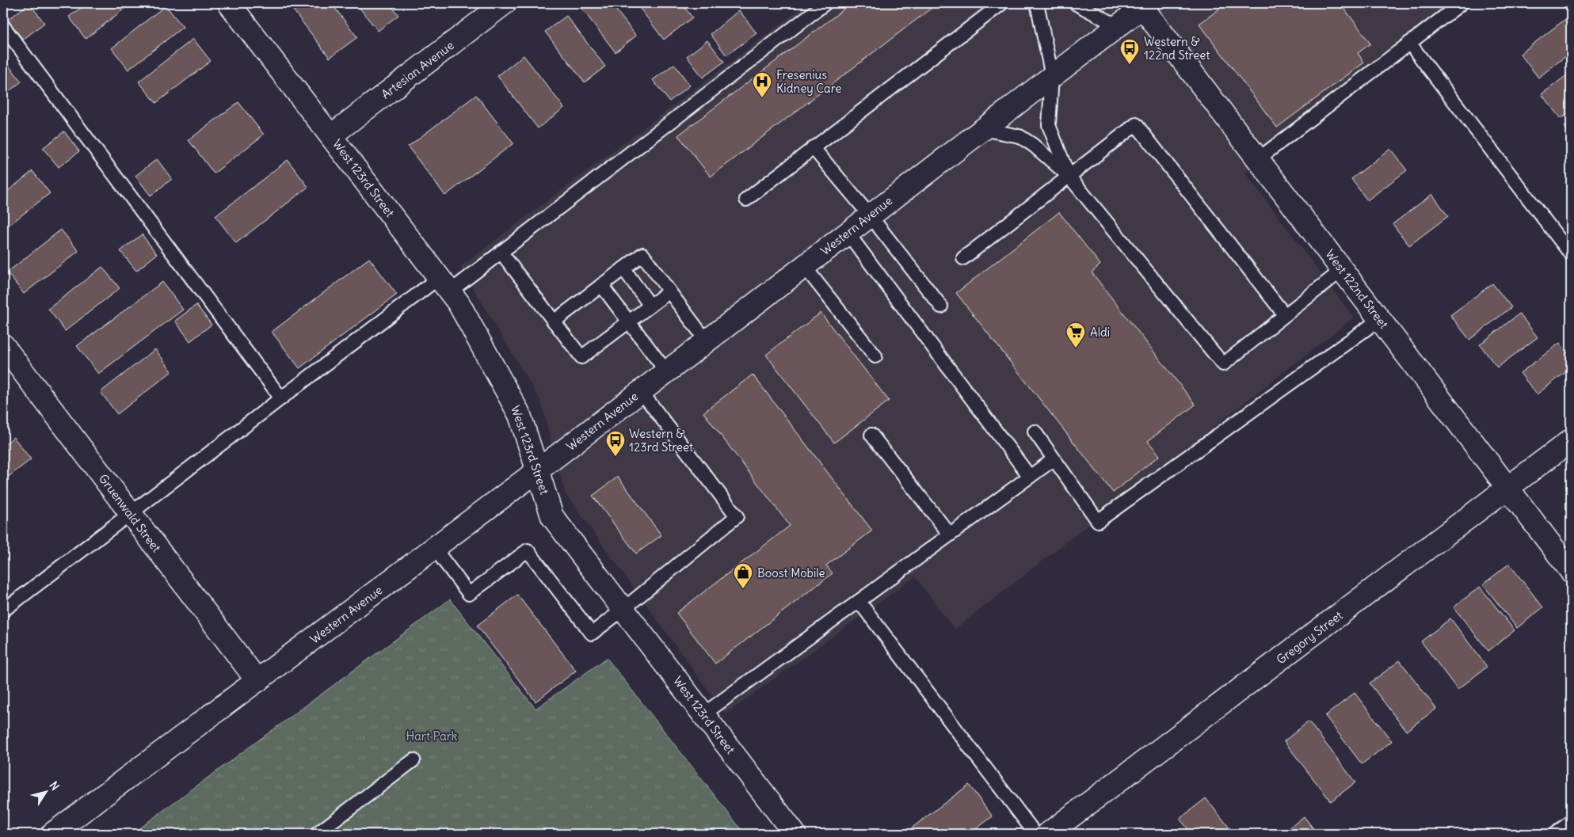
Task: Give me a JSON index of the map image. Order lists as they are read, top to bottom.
{
  "streets": {
    "street": [
      "Artesian Avenue",
      "West 123rd Street",
      "Western Avenue",
      "West 122nd Street",
      "Gruenwald Street",
      "Gregory Street"
    ]
  },
  "crossings": [
    ["Artesian Avenue", "West 123rd Street"],
    ["West 123rd Street", "Western Avenue"],
    ["Western Avenue", "West 122nd Street"],
    ["Western Avenue", "Gruenwald Street"],
    ["West 122nd Street", "Gregory Street"]
  ],
  "parks": ["Hart Park"],
  "places": {
    "bus stop": ["Western & 122nd Street", "Western & 123rd Street"],
    "hospital": ["Fresenius Kidney Care"],
    "supermarket": ["Aldi"],
    "shop": ["Boost Mobile"]
  },
  "north": "top right"
}
